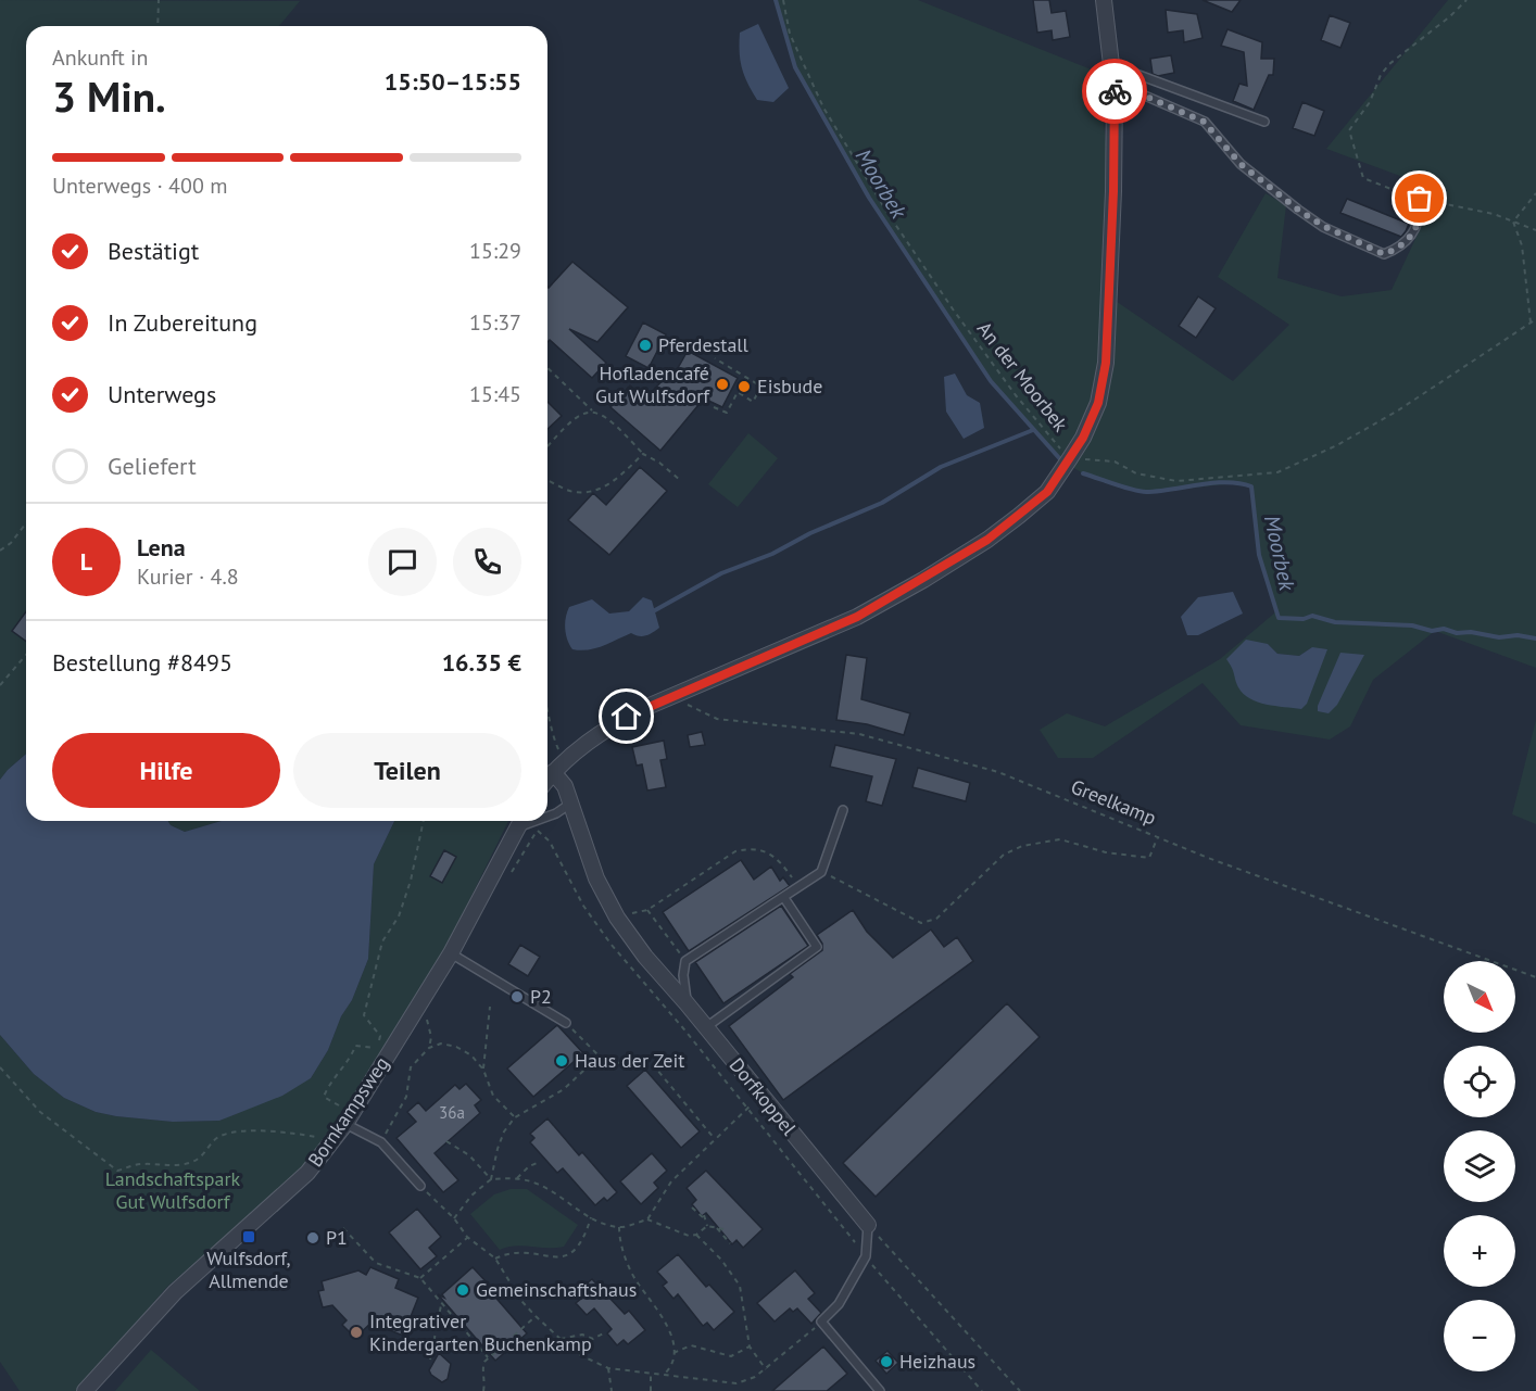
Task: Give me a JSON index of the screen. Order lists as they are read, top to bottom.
{
  "streets": {
    "street": ["Dorfkoppel", "Bornkampsweg"],
    "path": ["An der Moorbek", "Greelkamp"]
  },
  "water": ["Moorbek"],
  "parks": ["Landschaftspark Gut Wulfsdorf"],
  "places": {
    "other": [
      "Pferdestall",
      "Hofladencafé Gut Wulfsdorf",
      "Eisbude",
      "P2",
      "Haus der Zeit",
      "P1",
      "Gemeinschaftshaus",
      "Integrativer Kindergarten Buchenkamp",
      "Heizhaus"
    ],
    "transit": ["Wulfsdorf, Allmende"]
  },
  "house_numbers": ["36a"],
  "north": "bottom right",
  "page": {
    "heading": ["3 Min.", "Ankunft in", "15:50–15:55"],
    "panel": [
      "Lena",
      "Kurier · 4.8",
      "Bestellung #8495",
      "16.35 €"
    ],
    "bar": "Unterwegs · 400 m",
    "list": [
      ["Bestätigt", "15:29"],
      ["In Zubereitung", "15:37"],
      ["Unterwegs", "15:45"],
      "Geliefert"
    ],
    "round": "L",
    "buttons": ["Hilfe", "Teilen"],
    "map_buttons": ["+", "−"]
  }
}
